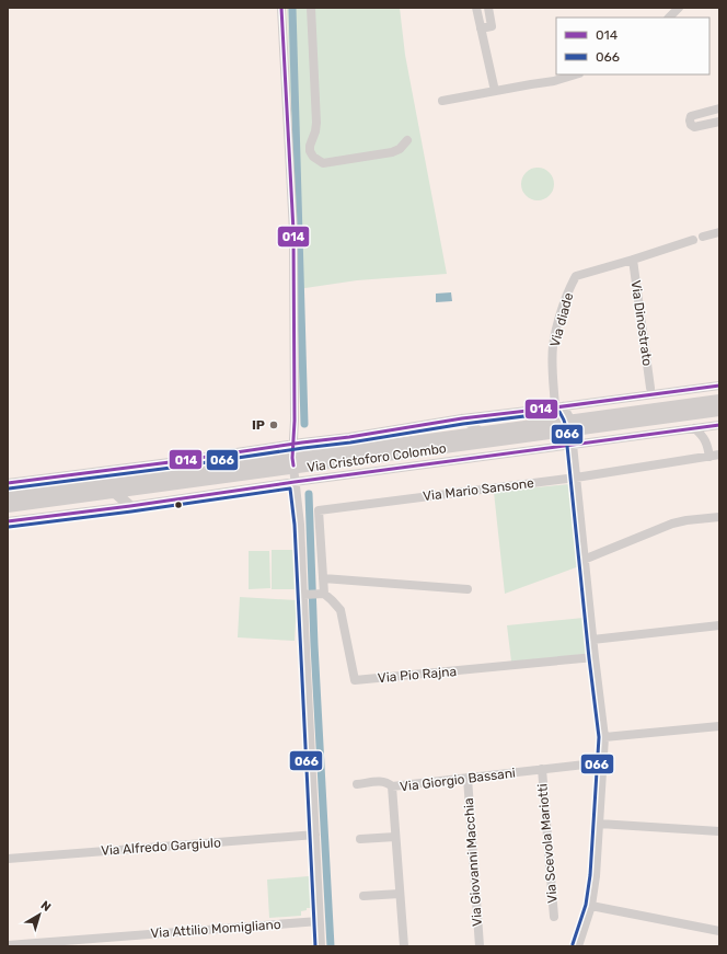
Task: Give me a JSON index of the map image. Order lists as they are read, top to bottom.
{
  "streets": {
    "main road": ["Via Cristoforo Colombo"],
    "street": [
      "Via diade",
      "Via Dinostrato",
      "Via Mario Sansone",
      "Via Pio Rajna",
      "Via Giorgio Bassani",
      "Via Scevola Mariotti",
      "Via Alfredo Gargiulo",
      "Via Giovanni Macchia",
      "Via Attilio Momigliano"
    ]
  },
  "crossings": [
    ["Via diade", "Via Dinostrato"],
    ["Via diade", "Via Cristoforo Colombo"],
    ["Via Mario Sansone", "Via Pio Rajna"],
    ["Via Giorgio Bassani", "Via Scevola Mariotti"],
    ["Via Giorgio Bassani", "Via Giovanni Macchia"]
  ],
  "places": ["IP"],
  "lines": ["transit line 014", "transit line 066"],
  "legend": ["014", "066"],
  "north": "top right"
}
